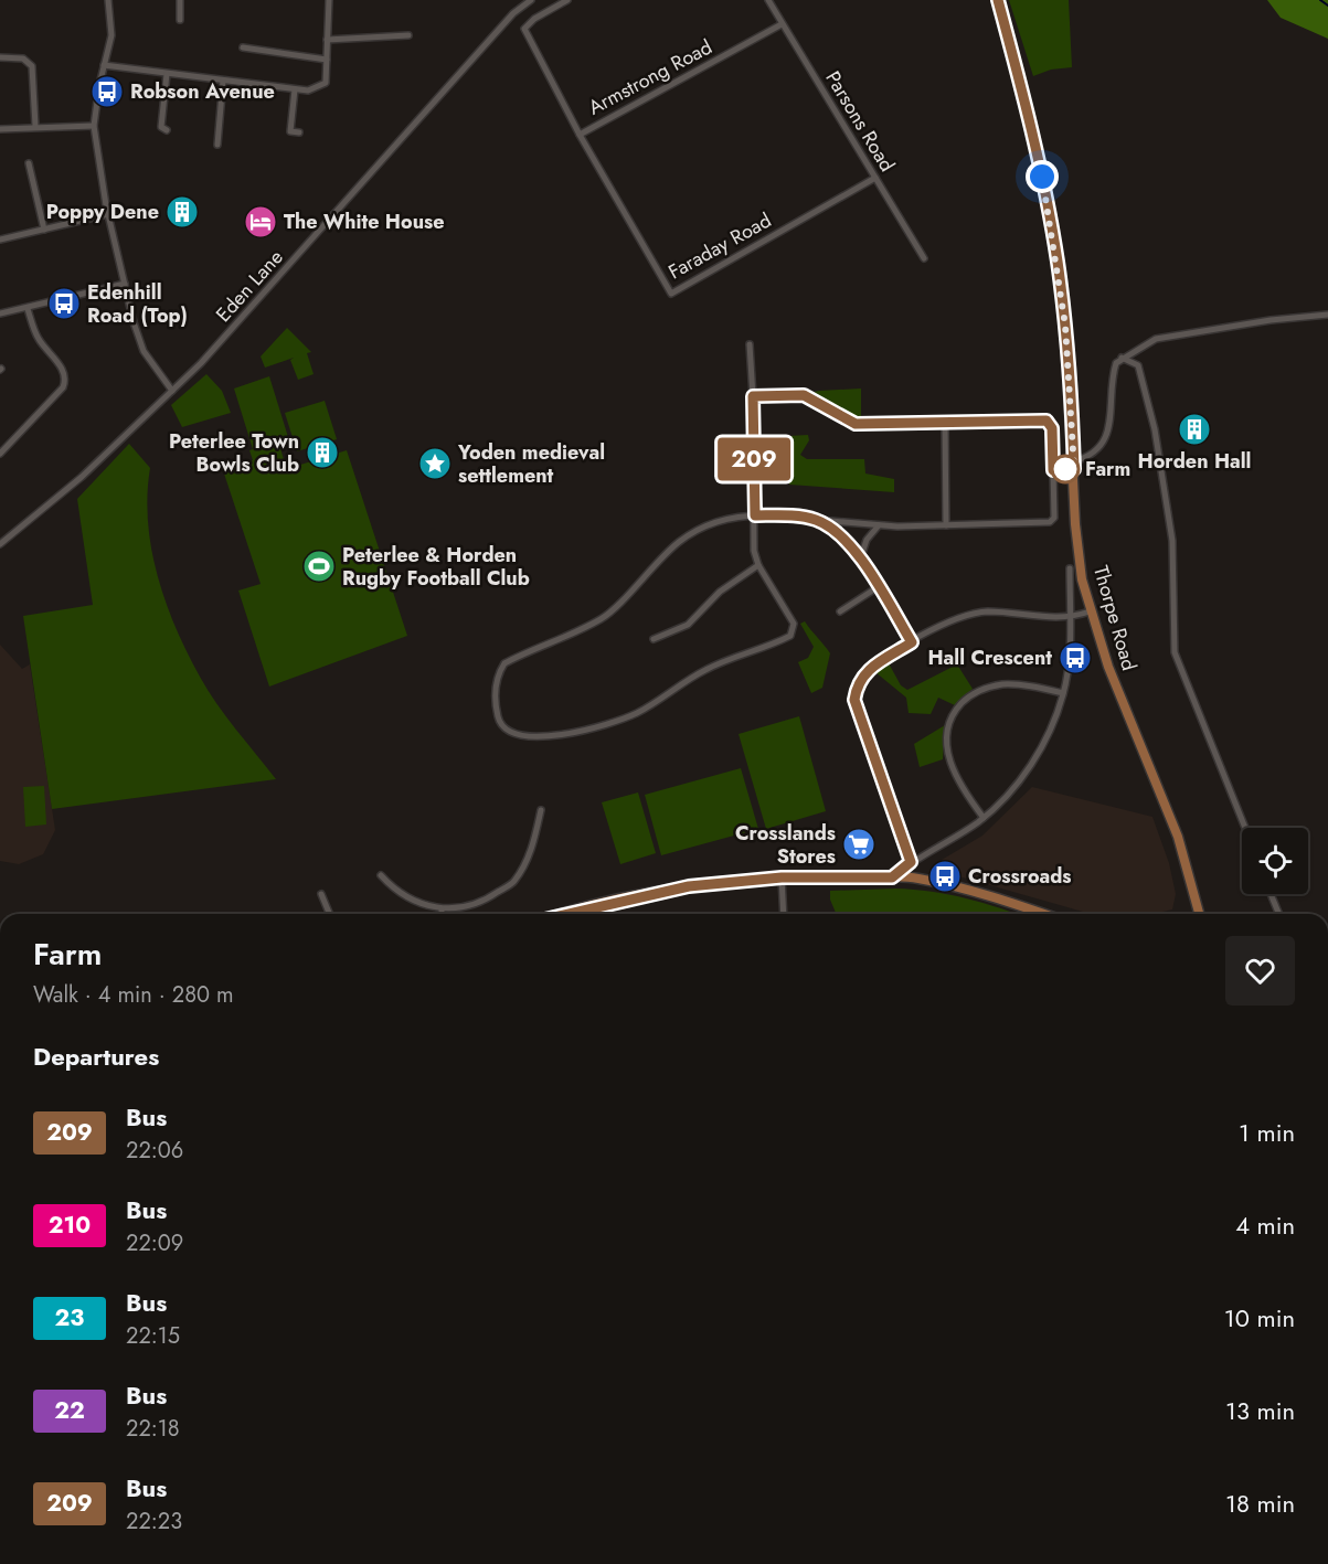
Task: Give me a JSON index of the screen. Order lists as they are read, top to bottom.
{
  "streets": {
    "main road": ["Thorpe Road"],
    "street": [
      "Armstrong Road",
      "Parsons Road",
      "Faraday Road",
      "Eden Lane"
    ]
  },
  "crossings": [
    ["Armstrong Road", "Parsons Road"],
    ["Armstrong Road", "Faraday Road"],
    ["Parsons Road", "Faraday Road"]
  ],
  "places": {
    "bus stop": [
      "Robson Avenue",
      "Edenhill Road (Top)",
      "Hall Crescent",
      "Crossroads"
    ],
    "building": ["Poppy Dene", "Horden Hall", "Peterlee Town Bowls Club"],
    "hotel": ["The White House"],
    "place": ["Yoden medieval settlement"],
    "other": ["Farm"],
    "sports": ["Peterlee & Horden Rugby Football Club"],
    "supermarket": ["Crosslands Stores"]
  },
  "lines": ["bus line 209"],
  "page": {
    "on_map": "209",
    "heading": [
      ["Farm", "Walk · 4 min · 280 m"],
      "Departures"
    ],
    "list": [
      {
        "mark": "209",
        "name": "Bus",
        "note": "22:06",
        "value": "1 min"
      },
      {
        "mark": "210",
        "name": "Bus",
        "note": "22:09",
        "value": "4 min"
      },
      {
        "mark": "23",
        "name": "Bus",
        "note": "22:15",
        "value": "10 min"
      },
      {
        "mark": "22",
        "name": "Bus",
        "note": "22:18",
        "value": "13 min"
      },
      {
        "mark": "209",
        "name": "Bus",
        "note": "22:23",
        "value": "18 min"
      }
    ]
  }
}
